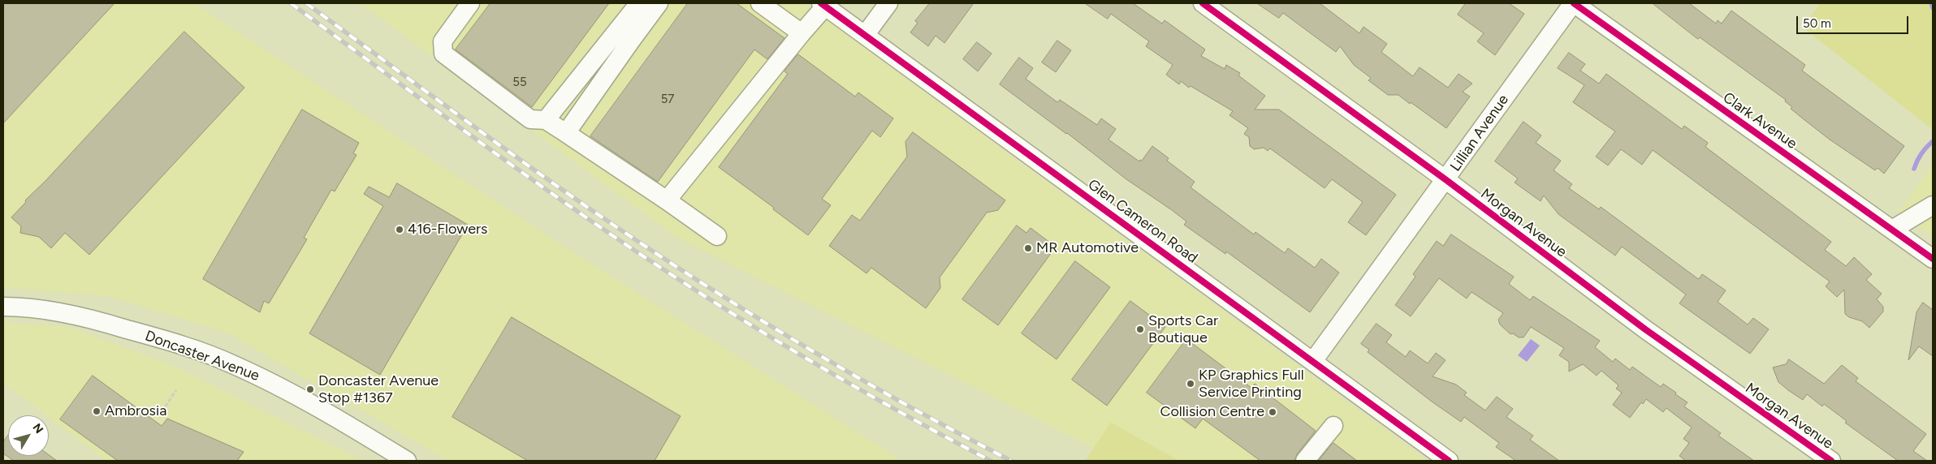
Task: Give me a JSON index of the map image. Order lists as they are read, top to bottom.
{
  "streets": {
    "street": [
      "Clark Avenue",
      "Lillian Avenue",
      "Glen Cameron Road",
      "Morgan Avenue",
      "Doncaster Avenue"
    ]
  },
  "crossings": [
    ["Clark Avenue", "Lillian Avenue"],
    ["Lillian Avenue", "Glen Cameron Road"],
    ["Lillian Avenue", "Morgan Avenue"]
  ],
  "places": [
    "416-Flowers",
    "MR Automotive",
    "Sports Car Boutique",
    "KP Graphics Full Service Printing",
    "Doncaster Avenue Stop #1367",
    "Ambrosia",
    "Collision Centre"
  ],
  "house_numbers": ["55", "57"],
  "scale_bar": "50 m",
  "north": "top right"
}
